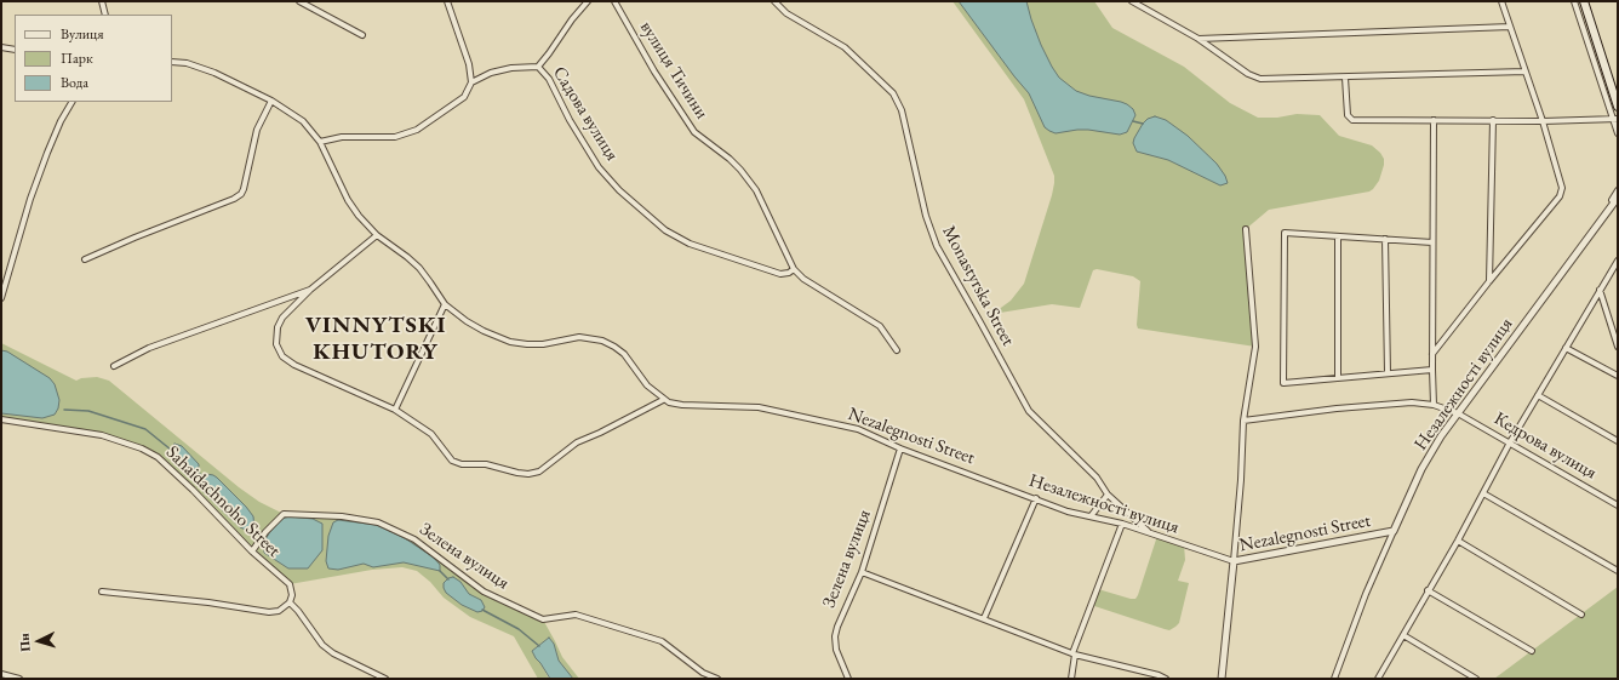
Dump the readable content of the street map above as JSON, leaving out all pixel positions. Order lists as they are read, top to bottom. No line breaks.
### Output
{"streets":{"street":["вулиця Тичини","Садова вулиця","Monastyrska Street","Незалежності вулиця","Кедрова вулиця","Sahaidachnoho Street","Зелена вулиця"]},"crossings":[["вулиця Тичини","Садова вулиця"],["Monastyrska Street","Незалежності вулиця"],["Незалежності вулиця","Кедрова вулиця"],["Незалежності вулиця","Зелена вулиця"],["Sahaidachnoho Street","Зелена вулиця"]],"districts":["VINNYTSKI KHUTORY"],"legend":["Вулиця","Парк","Вода"],"north":"left"}
